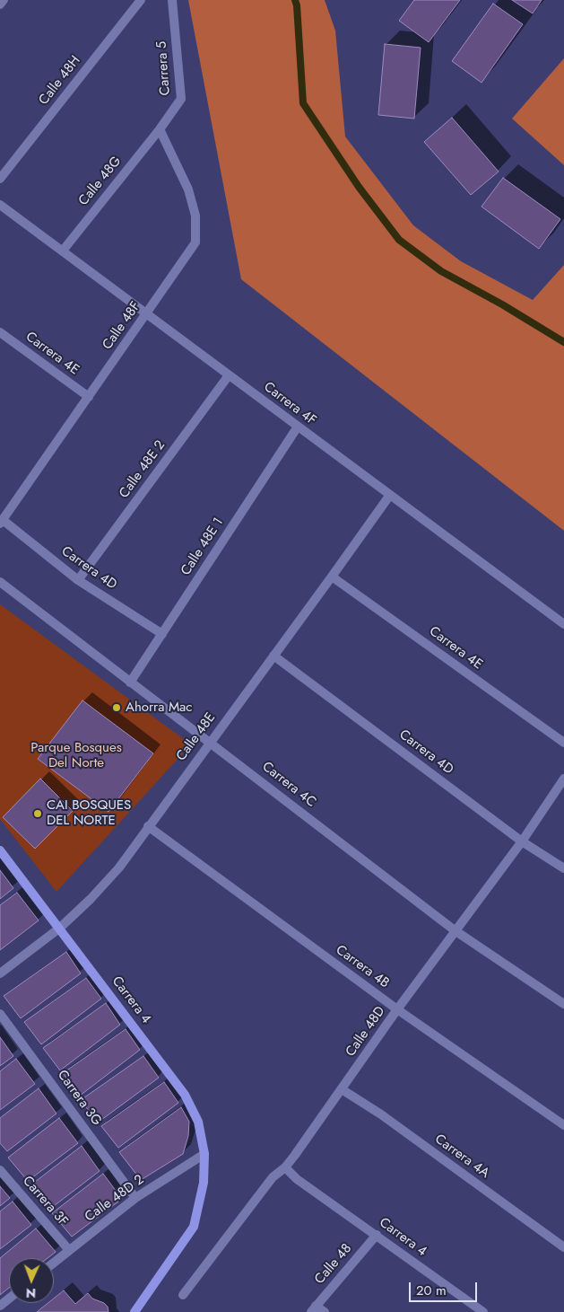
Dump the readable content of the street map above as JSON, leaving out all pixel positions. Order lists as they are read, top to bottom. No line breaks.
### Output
{"streets":{"main road":["Carrera 4"],"street":["Carrera 5","Calle 48H","Calle 48G","Calle 48F","Carrera 4E","Carrera 4F","Calle 48E 2","Calle 48E 1","Carrera 4D","Calle 48E","Carrera 4C","Carrera 4B","Calle 48D","Carrera 3G","Carrera 4A","Calle 48D 2","Carrera 3F","Calle 48"]},"crossings":[["Carrera 5","Calle 48G"],["Carrera 5","Calle 48F"],["Calle 48G","Calle 48F"],["Calle 48G","Carrera 4F"],["Calle 48F","Carrera 4E"],["Calle 48F","Carrera 4F"],["Calle 48F","Carrera 4D"],["Carrera 4E","Calle 48E"],["Carrera 4F","Calle 48E 2"],["Carrera 4F","Calle 48E 1"],["Carrera 4F","Calle 48E"],["Calle 48E 2","Carrera 4D"],["Calle 48E 1","Carrera 4D"],["Calle 48E 1","Carrera 4C"],["Carrera 4D","Calle 48E"],["Carrera 4D","Calle 48D"],["Calle 48E","Carrera 4C"],["Calle 48E","Carrera 4B"],["Calle 48E","Carrera 4"],["Carrera 4C","Calle 48D"],["Carrera 4B","Calle 48D"],["Carrera 4","Calle 48D"],["Carrera 4","Calle 48D 2"],["Carrera 4","Calle 48"],["Calle 48D","Carrera 4A"],["Carrera 3G","Calle 48D 2"],["Calle 48D 2","Carrera 3F"]],"parks":["Parque Bosques Del Norte"],"places":["Ahorra Mac","CAI BOSQUES DEL NORTE"],"scale_bar":"20 m","north":"bottom"}
